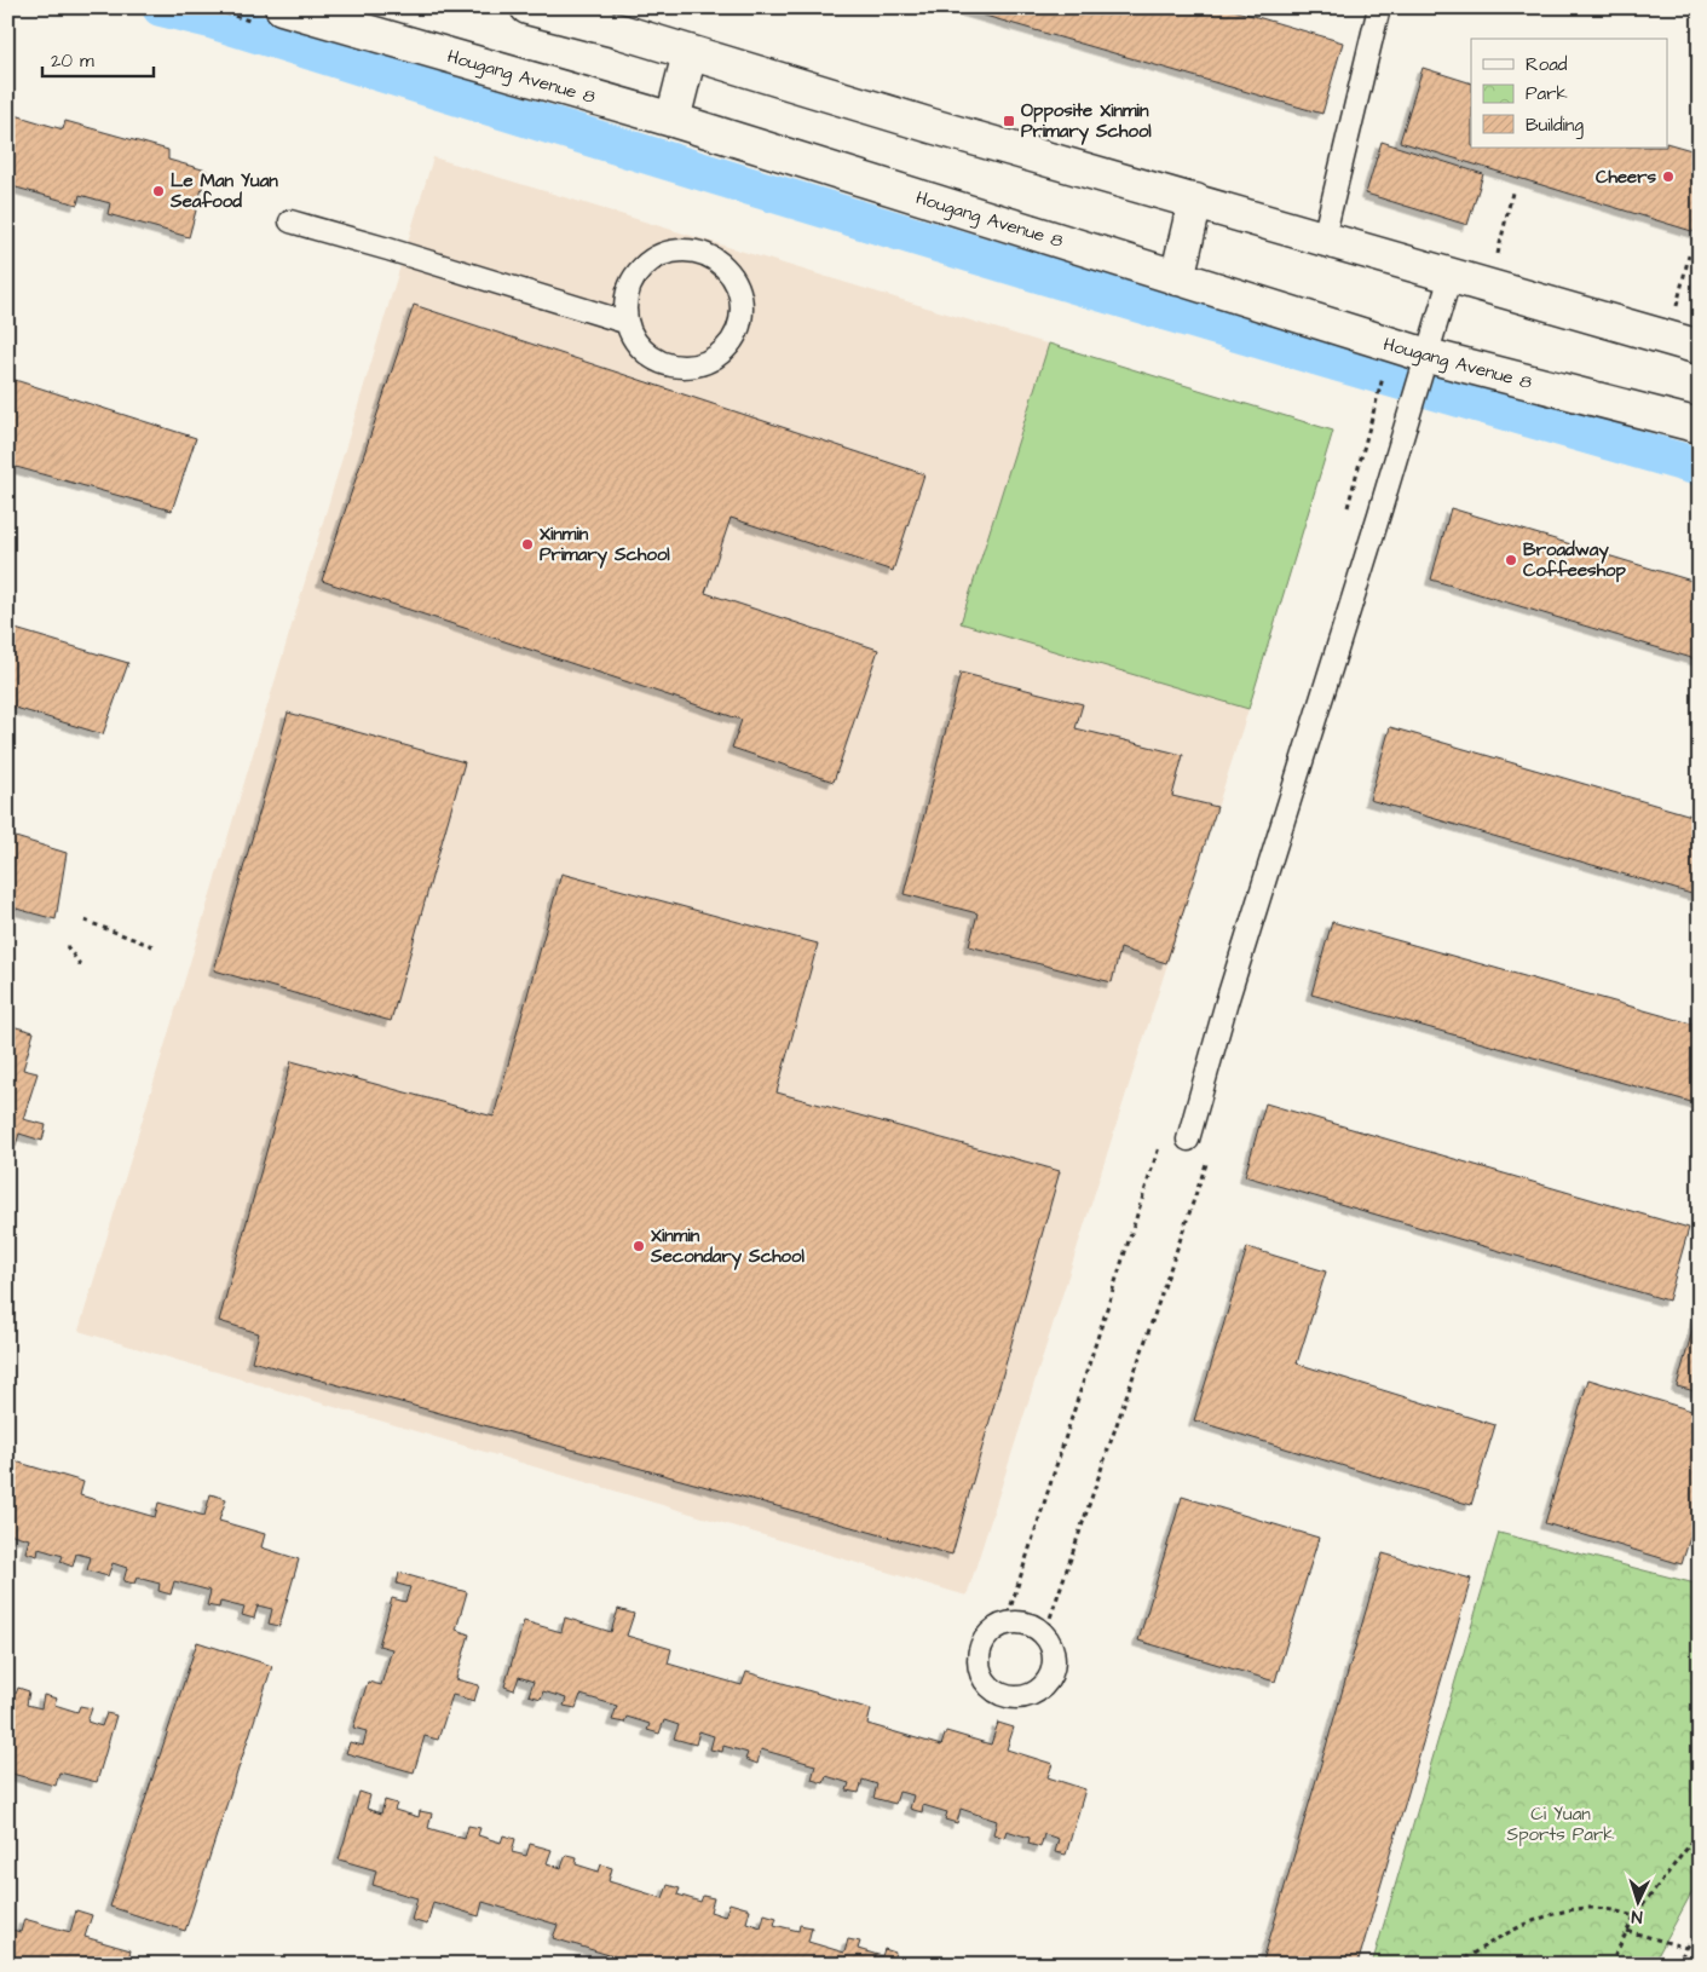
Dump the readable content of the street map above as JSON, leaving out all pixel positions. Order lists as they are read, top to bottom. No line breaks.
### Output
{"streets":{"main road":["Hougang Avenue 8"]},"parks":["Ci Yuan Sports Park"],"places":{"transit":["Opposite Xinmin Primary School"],"other":["Cheers","Le Man Yuan Seafood","Xinmin Primary School","Broadway Coffeeshop","Xinmin Secondary School"]},"legend":["Road","Park","Building"],"scale_bar":"20 m","north":"bottom"}
